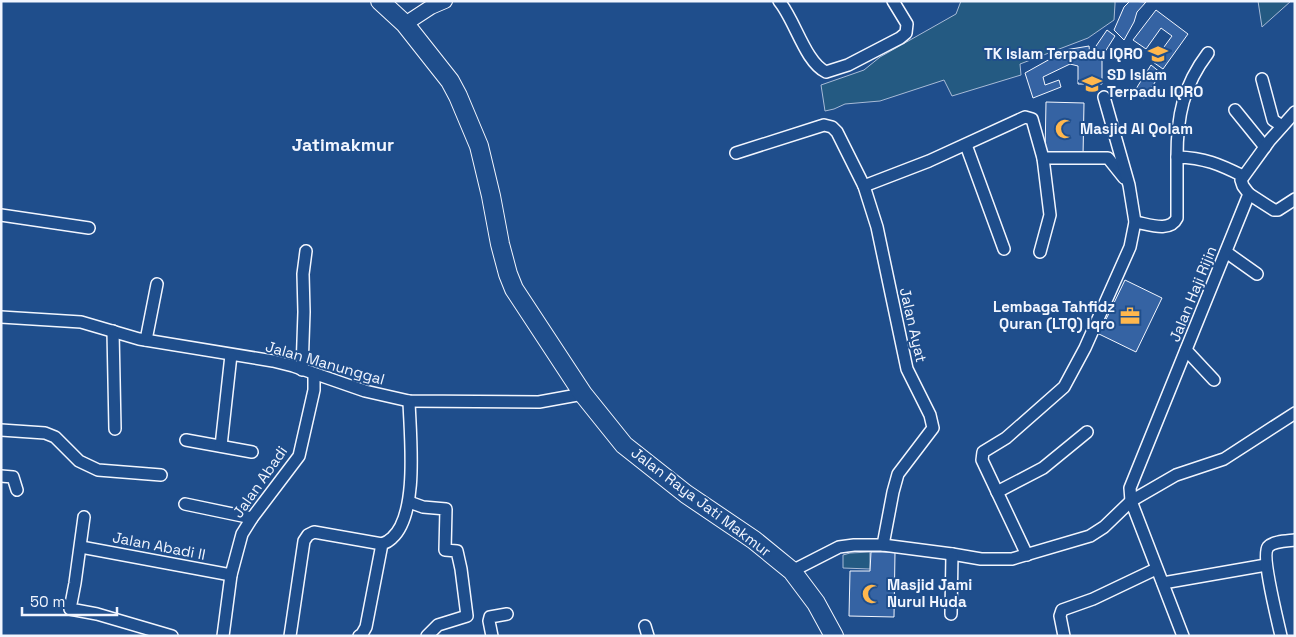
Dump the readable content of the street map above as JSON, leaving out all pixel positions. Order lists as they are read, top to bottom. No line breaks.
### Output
{"streets":{"main road":["Jalan Raya Jati Makmur"],"street":["Jalan Haji Rijin","Jalan Ayat","Jalan Manunggal","Jalan Abadi","Jalan Abadi II"]},"crossings":[["Jalan Manunggal","Jalan Abadi"],["Jalan Manunggal","Jalan Raya Jati Makmur"],["Jalan Abadi","Jalan Abadi II"]],"districts":["Jatimakmur"],"places":{"school or university":["TK Islam Terpadu IQRO","SD Islam Terpadu IQRO"],"mosque":["Masjid Al Qolam","Masjid Jami Nurul Huda"],"office":["Lembaga Tahfidz Quran (LTQ) Iqro"]},"scale_bar":"50 m"}
